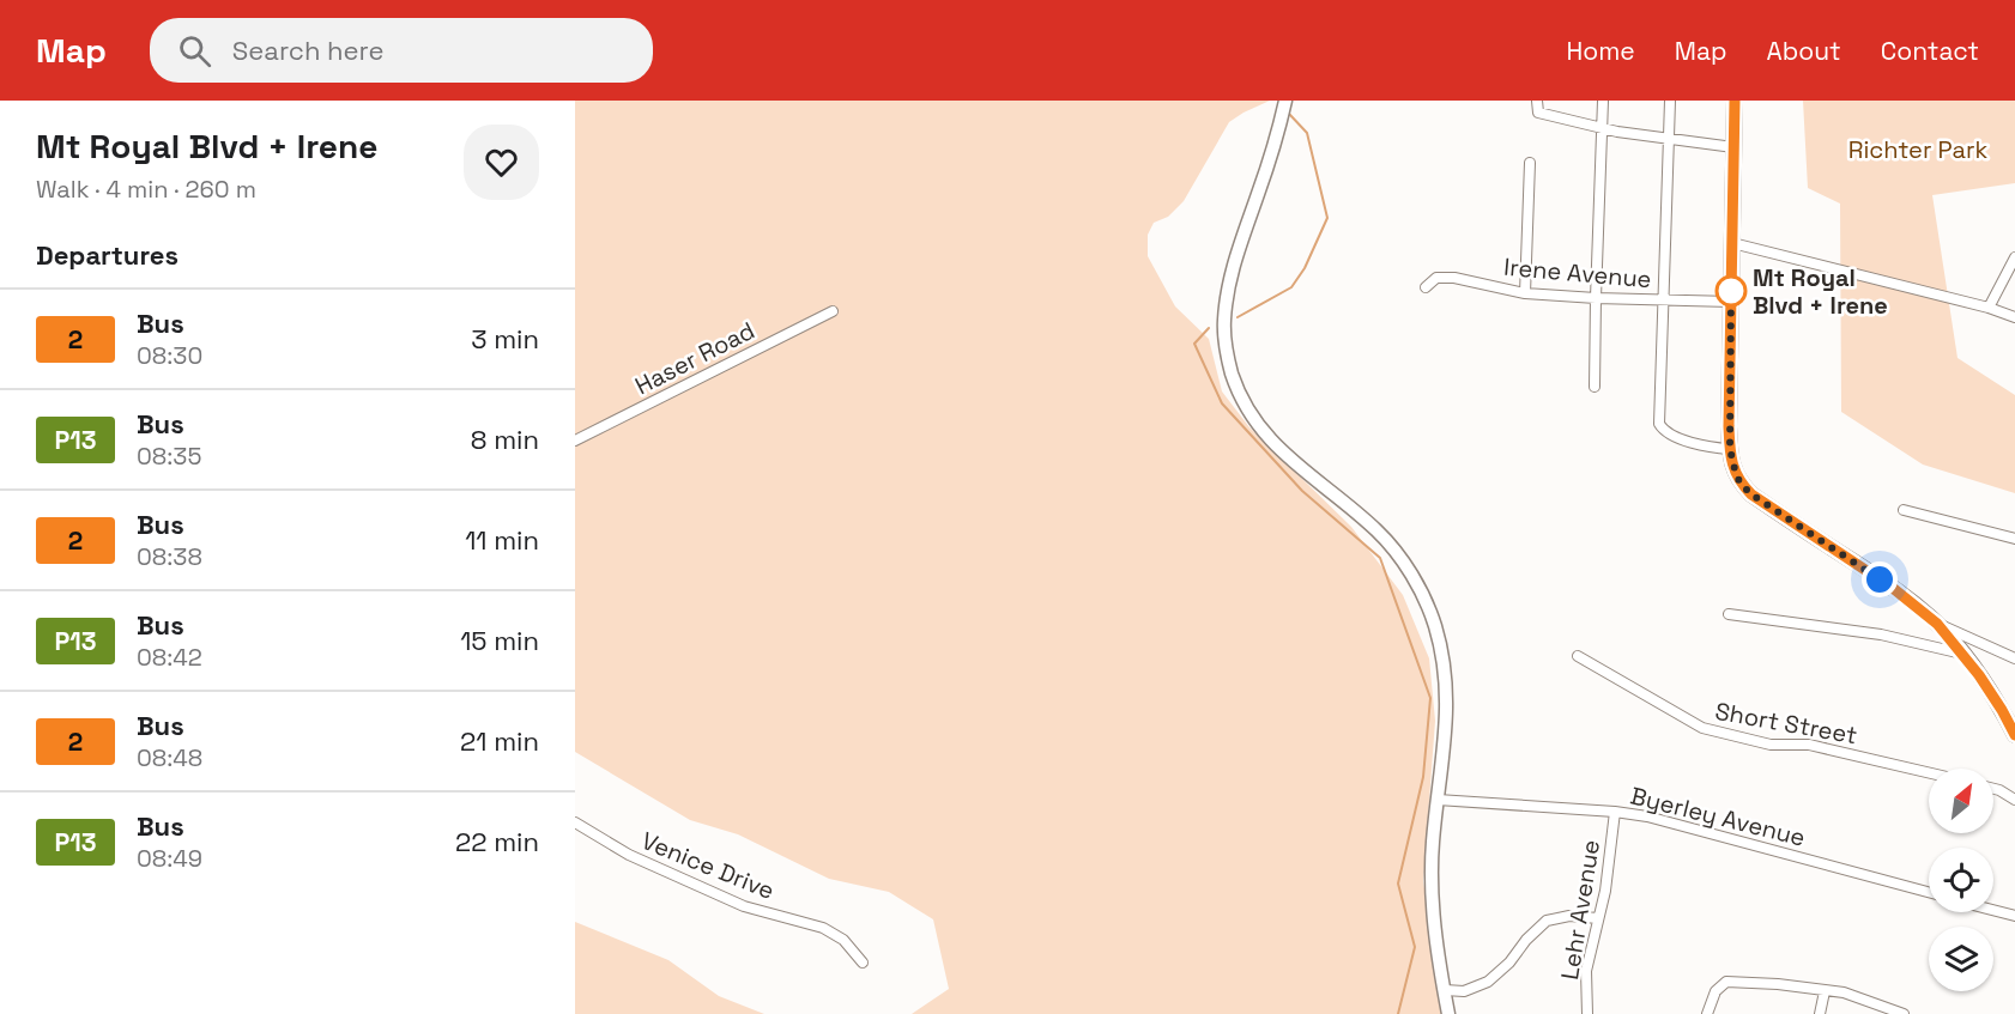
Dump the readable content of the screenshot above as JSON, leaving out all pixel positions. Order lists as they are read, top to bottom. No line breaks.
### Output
{"streets":{"street":["Irene Avenue","Haser Road","Short Street","Byerley Avenue","Venice Drive","Lehr Avenue"]},"crossings":[["Byerley Avenue","Lehr Avenue"]],"parks":["Richter Park"],"places":["Mt Royal Blvd + Irene"],"lines":["bus line 2"],"north":"top right","page":{"header":"Map","search":"Search here","nav":["Home","Map","About","Contact"],"heading":[["Mt Royal Blvd + Irene","Walk · 4 min · 260 m"],"Departures"],"list":[{"mark":"2","name":"Bus","note":"08:30","value":"3 min"},{"mark":"P13","name":"Bus","note":"08:35","value":"8 min"},{"mark":"2","name":"Bus","note":"08:38","value":"11 min"},{"mark":"P13","name":"Bus","note":"08:42","value":"15 min"},{"mark":"2","name":"Bus","note":"08:48","value":"21 min"},{"mark":"P13","name":"Bus","note":"08:49","value":"22 min"}]}}
